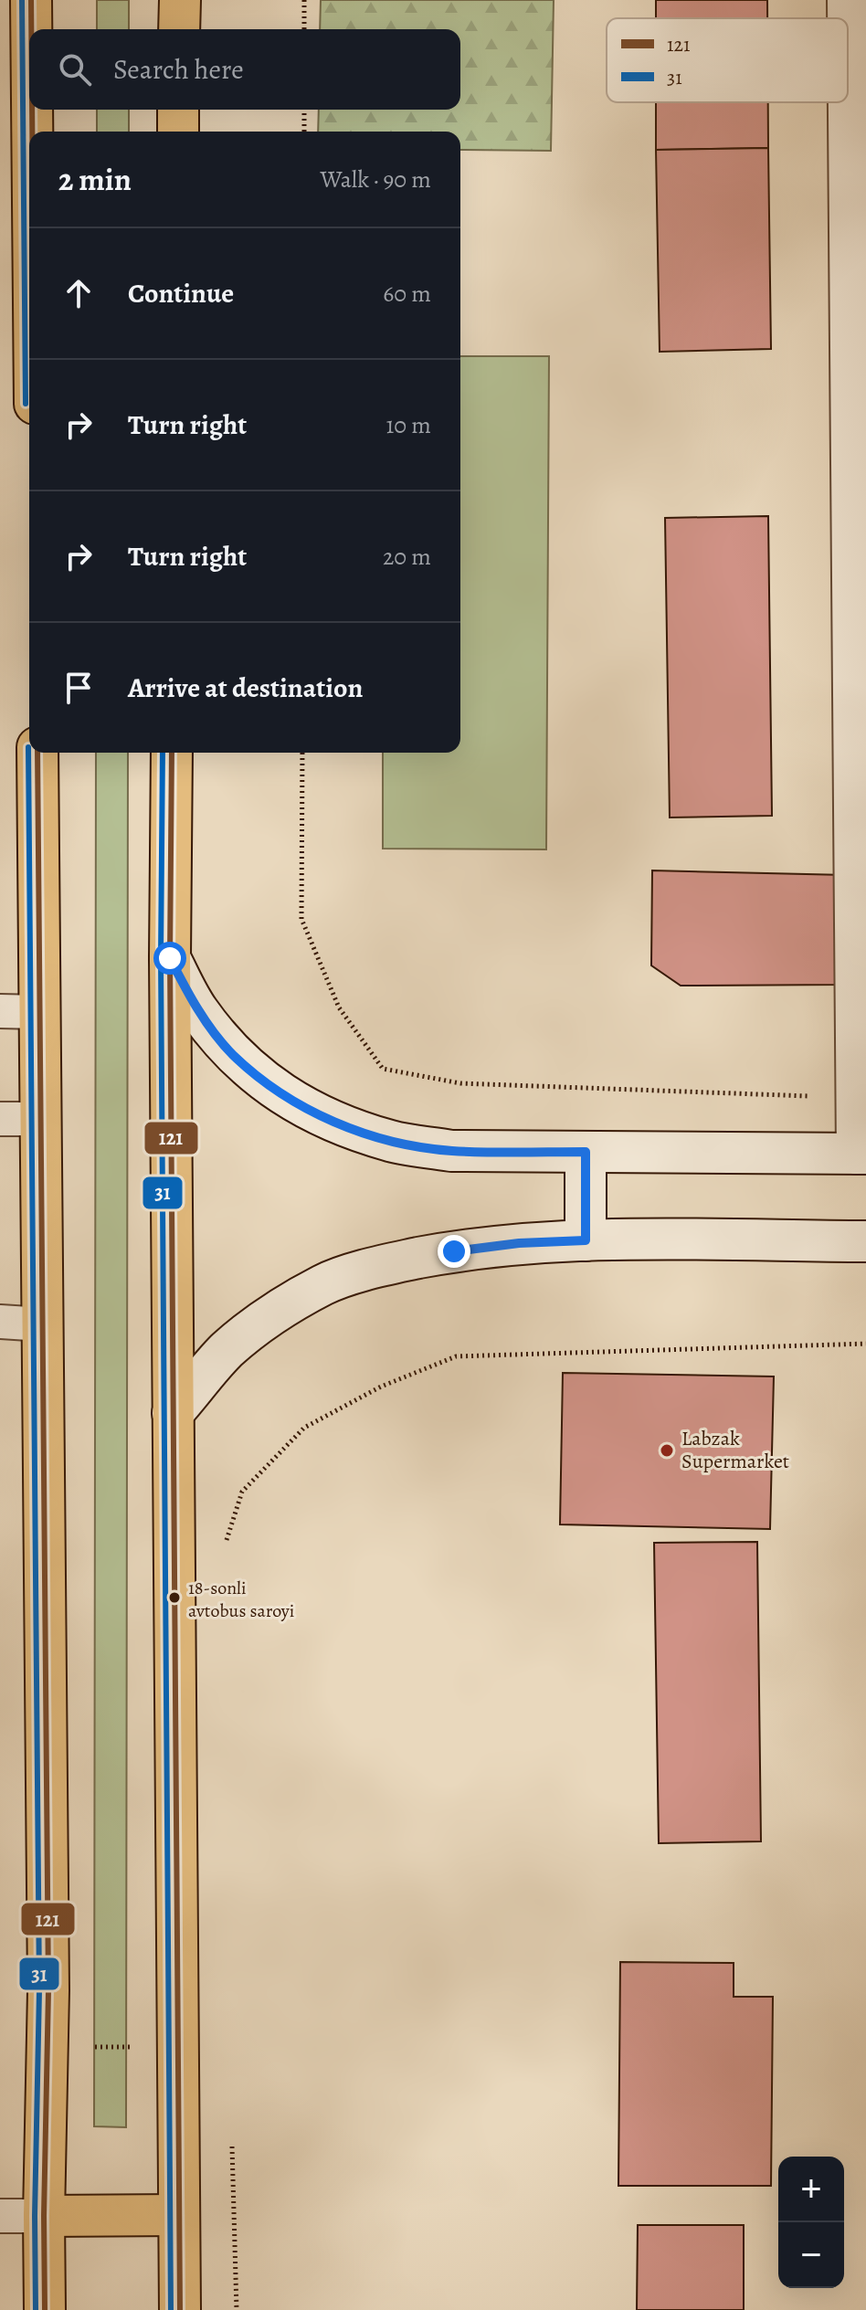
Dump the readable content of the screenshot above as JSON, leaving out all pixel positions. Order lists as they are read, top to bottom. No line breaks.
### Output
{"places":["Labzak Supermarket","18-sonli avtobus saroyi"],"lines":["transit line 121","transit line 31"],"legend":["121","31"],"page":{"search":"Search here","heading":["2 min","Walk · 90 m"],"list":[["Continue","60 m"],["Turn right","10 m"],["Turn right","20 m"],"Arrive at destination"],"map_buttons":["+","−"]}}
